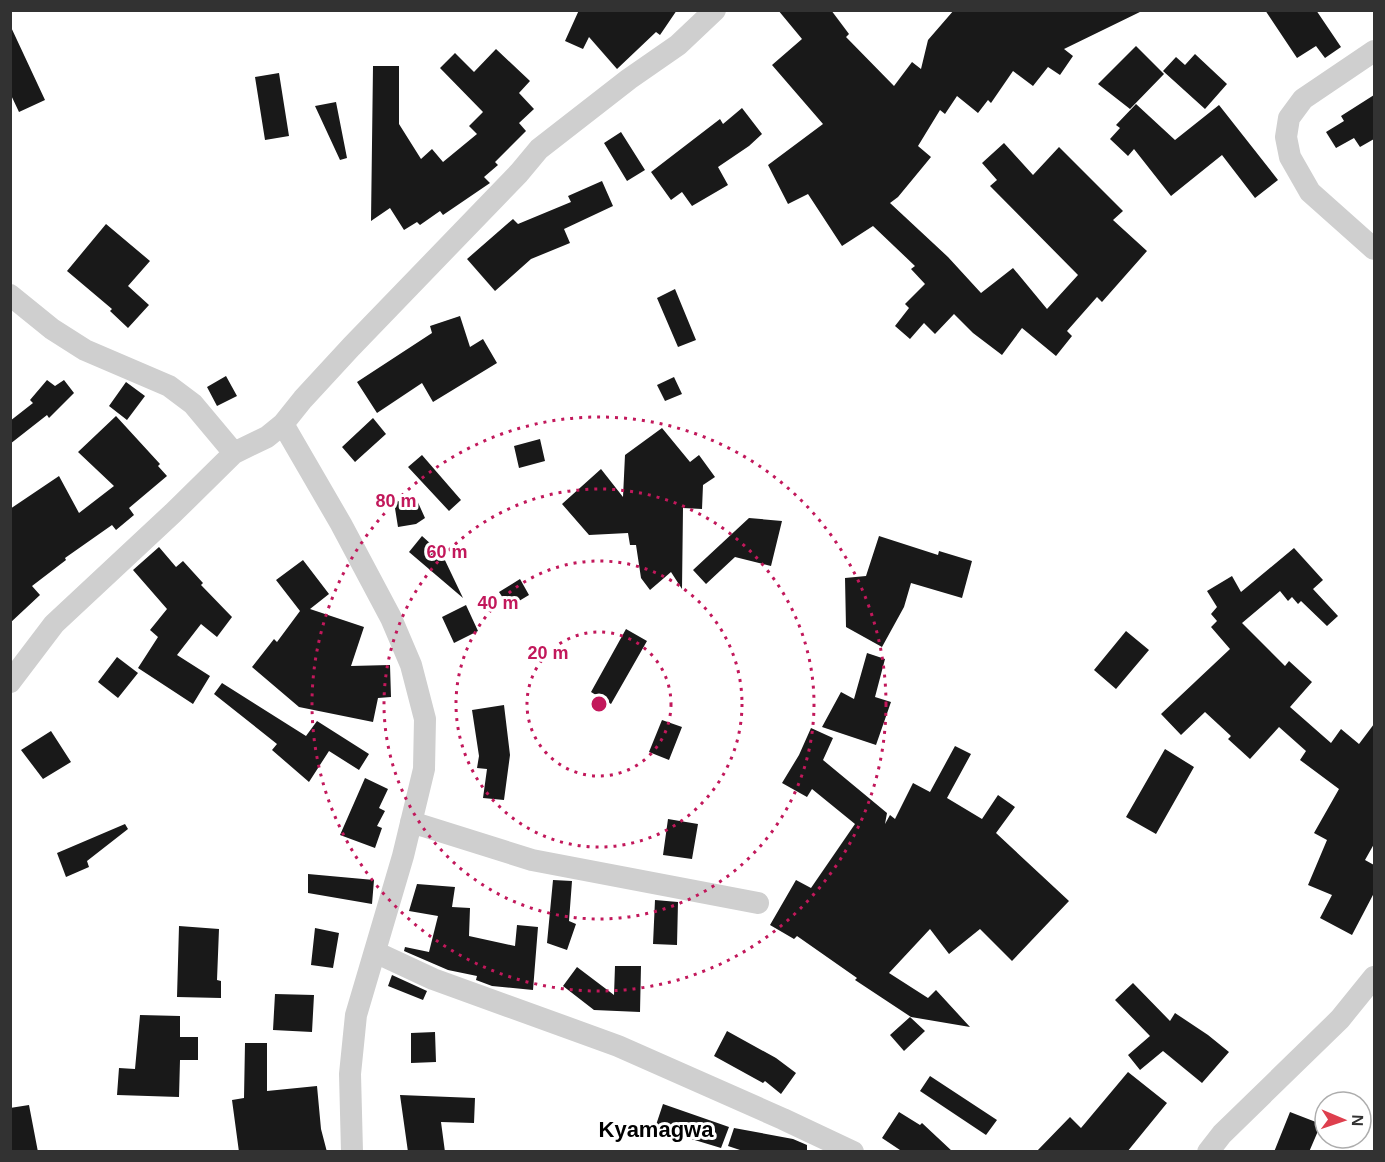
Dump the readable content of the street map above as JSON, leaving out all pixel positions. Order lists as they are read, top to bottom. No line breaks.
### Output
{"districts":["Kyamagwa"],"north":"right","rings":["80 m","60 m","40 m","20 m"]}
